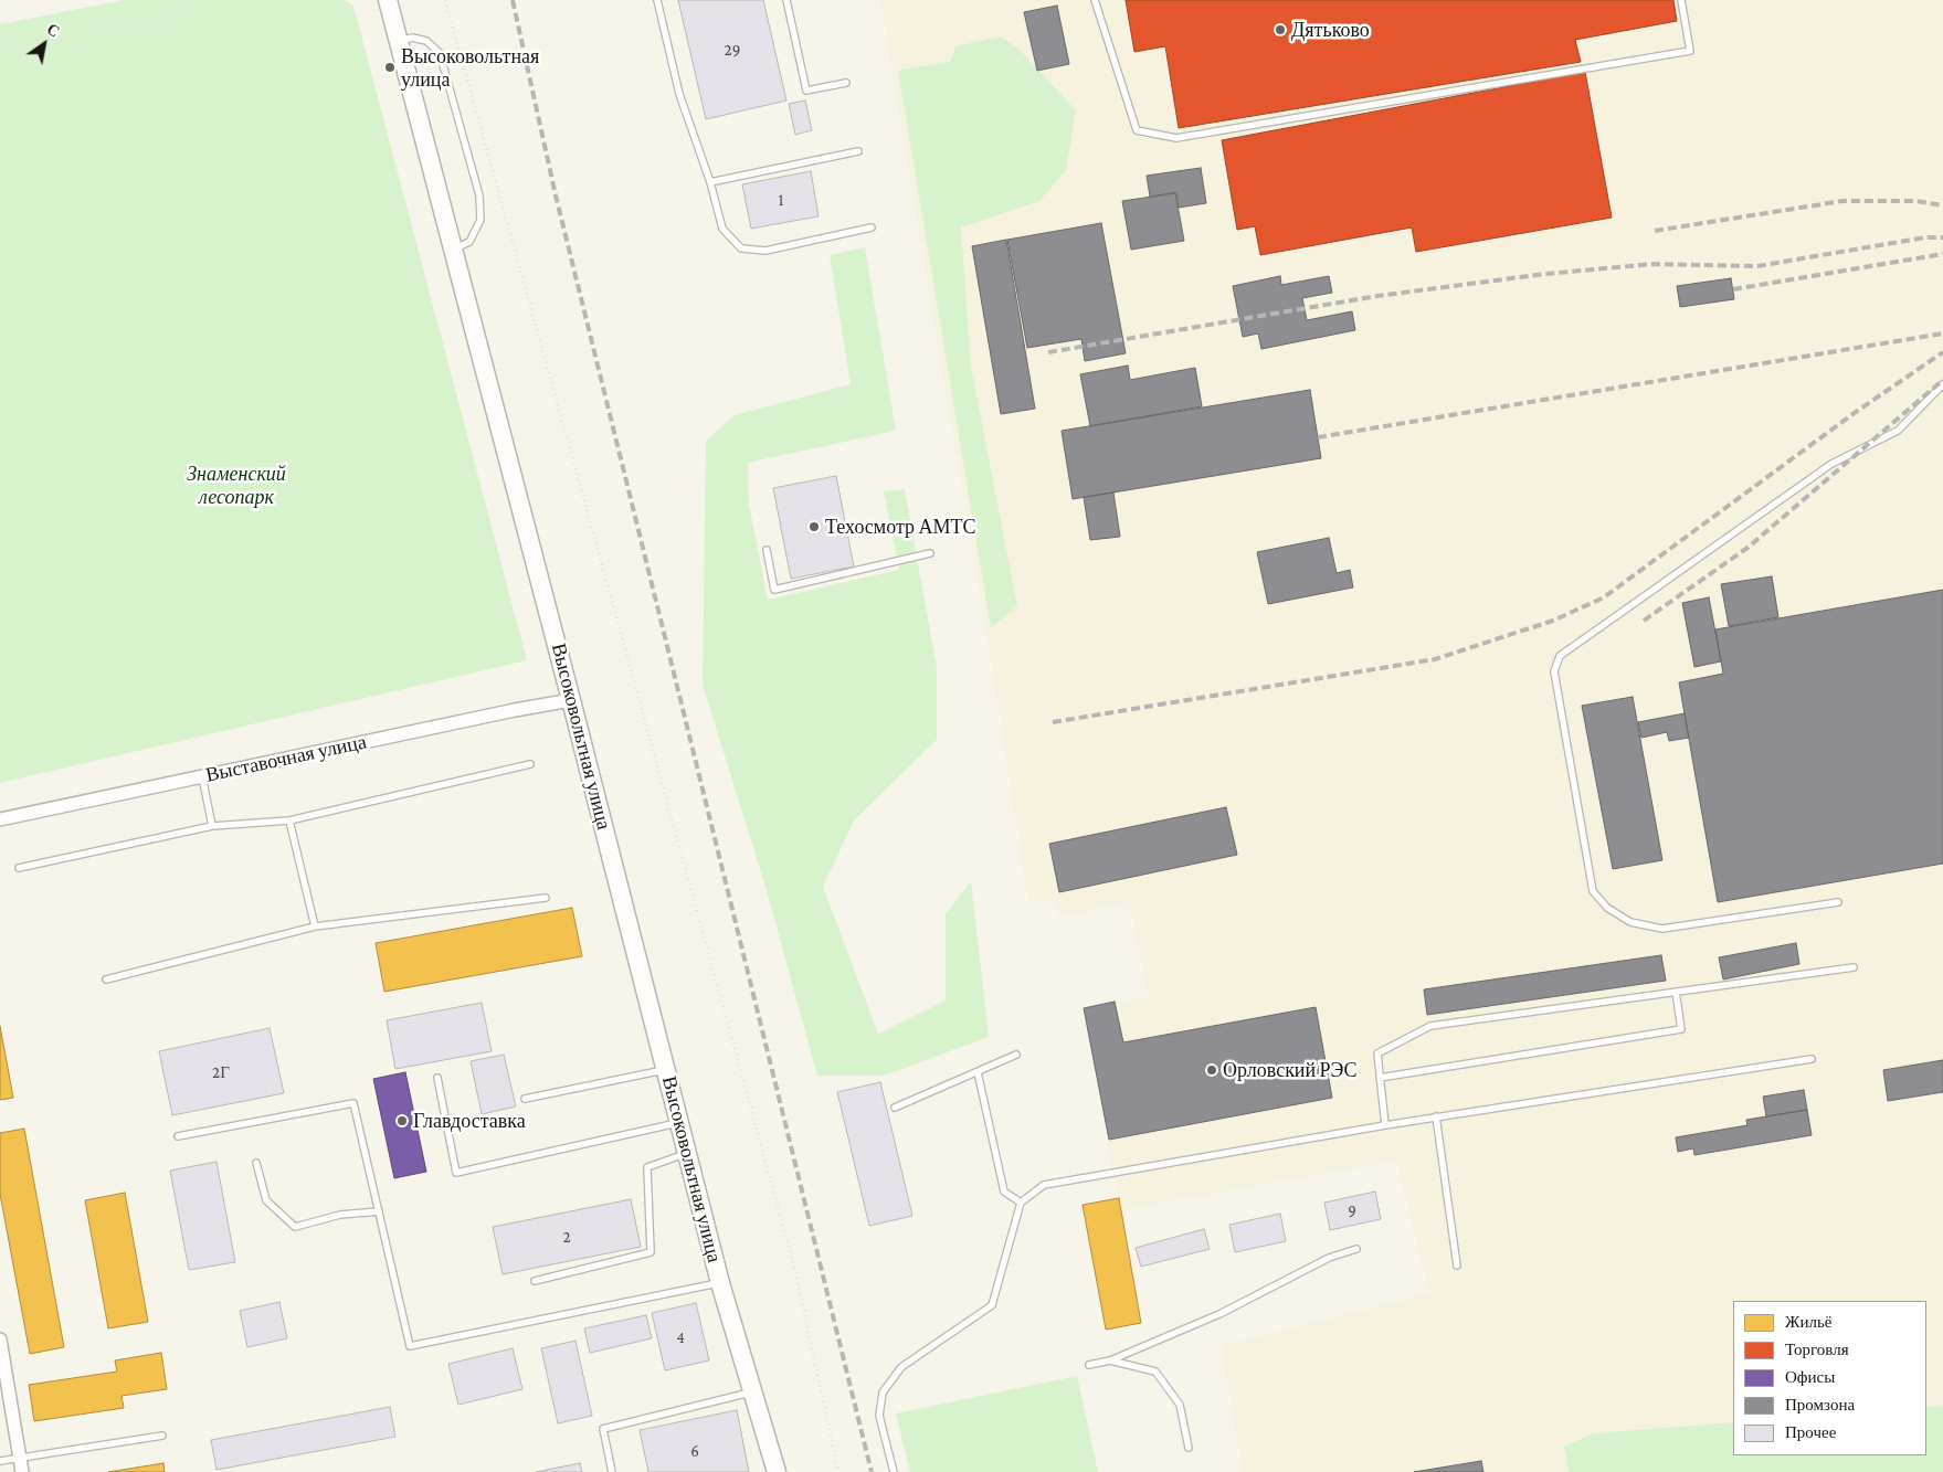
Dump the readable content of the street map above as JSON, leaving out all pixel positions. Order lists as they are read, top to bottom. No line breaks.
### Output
{"streets":{"main road":["Высоковольтная улица"],"street":["Выставочная улица"]},"crossings":[["Высоковольтная улица","Выставочная улица"]],"parks":["Знаменский лесопарк"],"places":["Дятьково","Высоковольтная улица","Техосмотр АМТС","Орловский РЭС","Главдоставка"],"house_numbers":["29","1","2Г","9","2","4","6"],"legend":["Жильё","Торговля","Офисы","Промзона","Прочее"],"north":"top right"}
